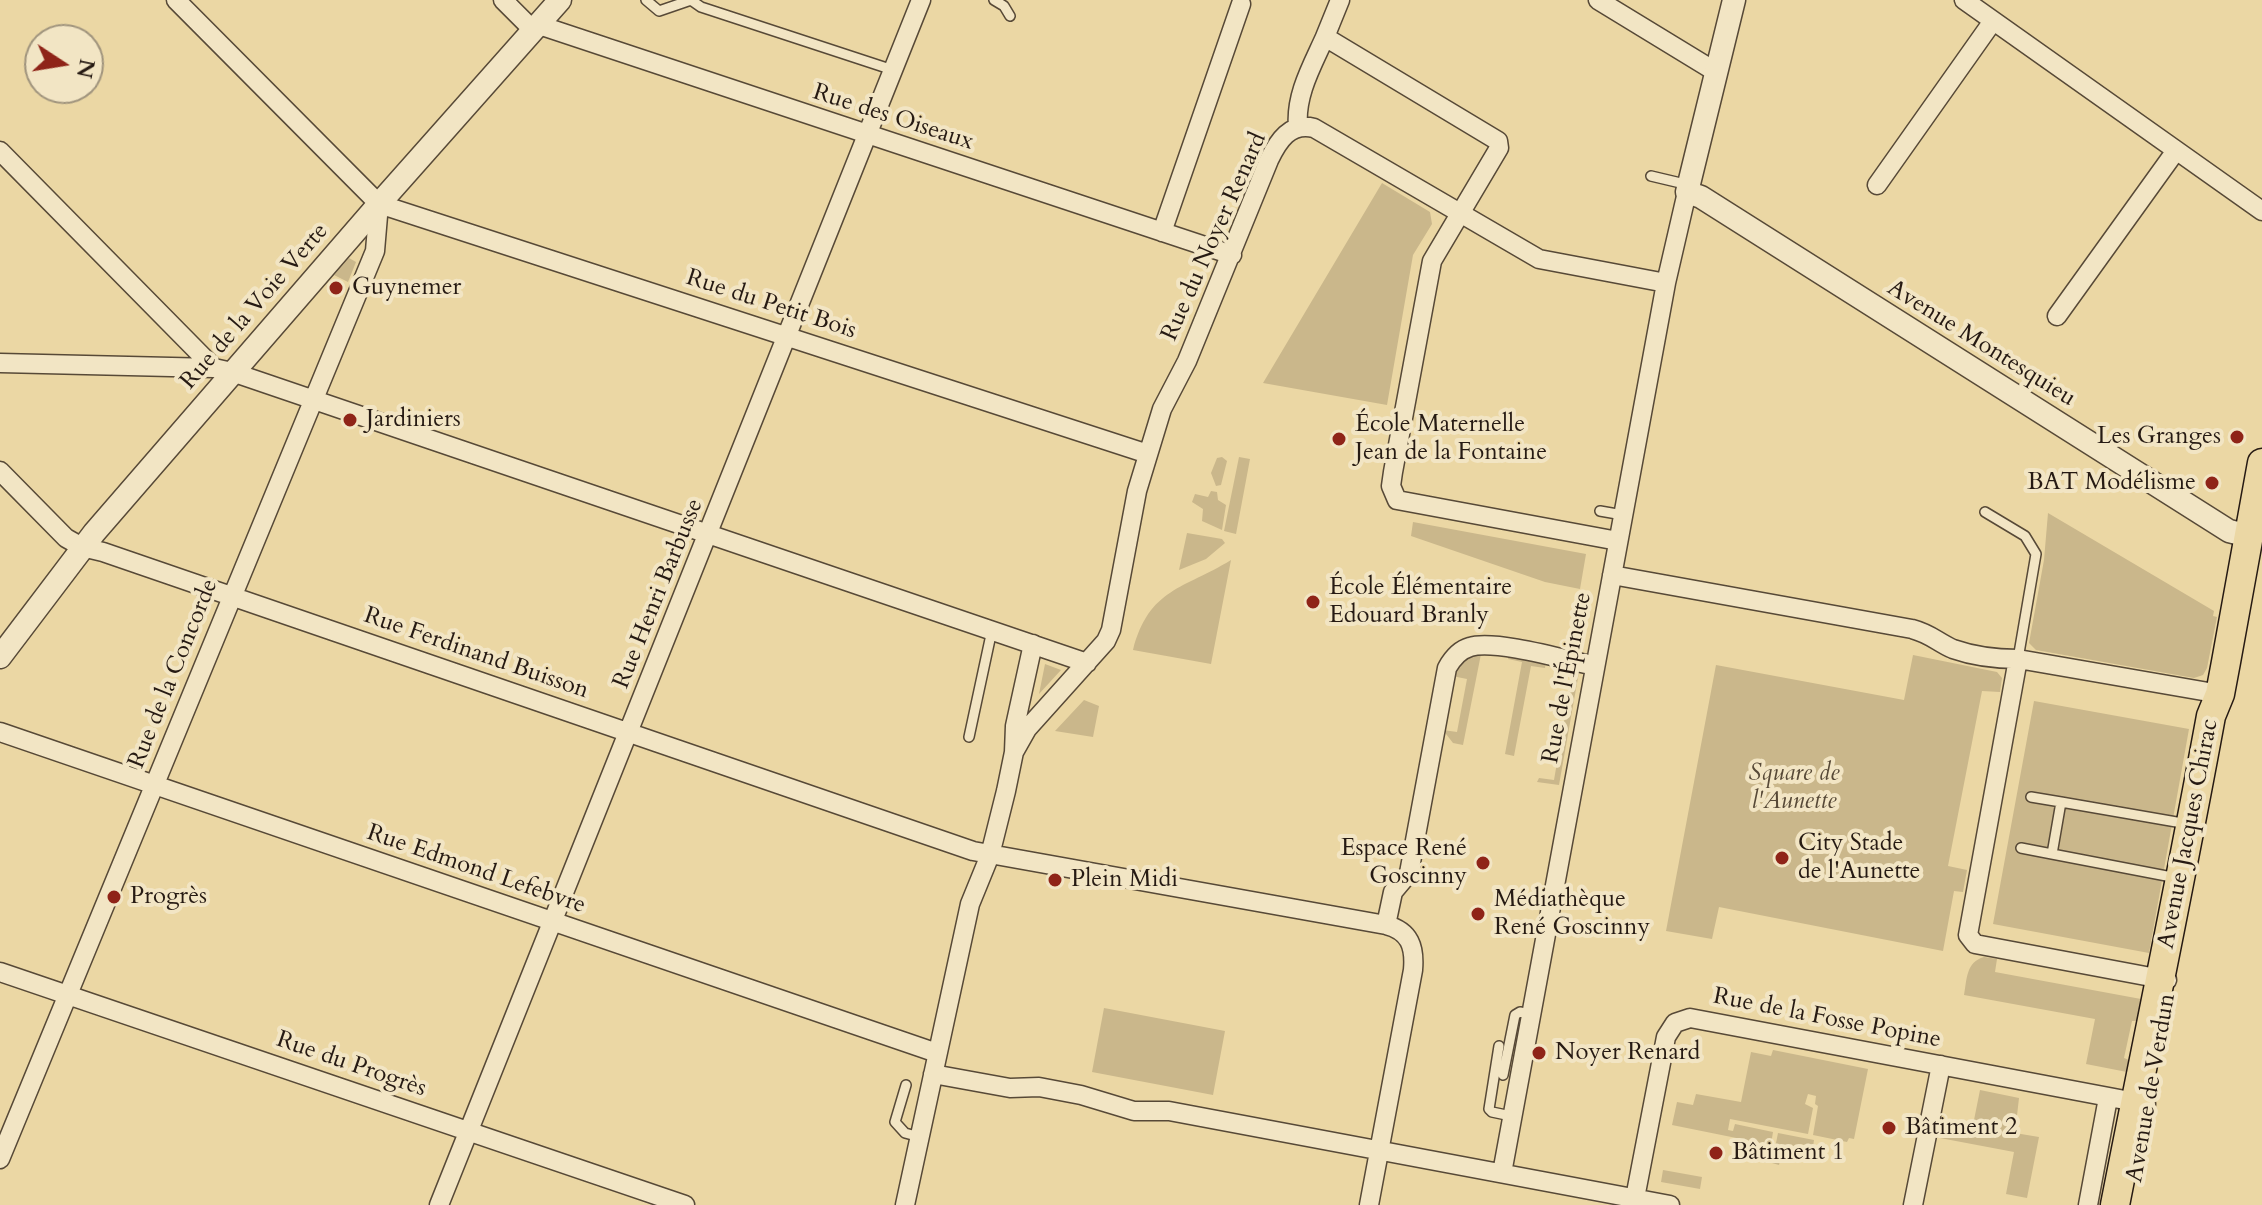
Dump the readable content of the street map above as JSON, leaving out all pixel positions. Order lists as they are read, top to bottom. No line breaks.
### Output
{"streets":{"main road":["Avenue Jacques Chirac","Avenue de Verdun"],"street":["Rue des Oiseaux","Rue du Noyer Renard","Rue du Petit Bois","Rue de la Voie Verte","Avenue Montesquieu","Rue Henri Barbusse","Rue Ferdinand Buisson","Rue de la Concorde","Rue de l'Épinette","Rue Edmond Lefebvre","Rue de la Fosse Popine","Rue du Progrès"]},"crossings":[["Rue des Oiseaux","Rue du Noyer Renard"],["Rue des Oiseaux","Rue de la Voie Verte"],["Rue des Oiseaux","Rue Henri Barbusse"],["Rue du Noyer Renard","Rue du Petit Bois"],["Rue du Noyer Renard","Rue de l'Épinette"],["Rue du Petit Bois","Rue de la Voie Verte"],["Rue du Petit Bois","Rue Henri Barbusse"],["Rue du Petit Bois","Rue de la Concorde"],["Rue de la Voie Verte","Rue Ferdinand Buisson"],["Rue de la Voie Verte","Rue de la Concorde"],["Avenue Montesquieu","Rue de l'Épinette"],["Avenue Montesquieu","Avenue Jacques Chirac"],["Rue Henri Barbusse","Rue Ferdinand Buisson"],["Rue Henri Barbusse","Rue Edmond Lefebvre"],["Rue Henri Barbusse","Rue du Progrès"],["Rue Ferdinand Buisson","Rue de la Concorde"],["Rue de la Concorde","Rue Edmond Lefebvre"],["Rue de la Concorde","Rue du Progrès"],["Avenue Jacques Chirac","Rue de la Fosse Popine"],["Avenue Jacques Chirac","Avenue de Verdun"],["Rue de la Fosse Popine","Avenue de Verdun"]],"parks":["Square de l'Aunette"],"places":["Guynemer","Jardiniers","Les Granges","École Maternelle Jean de la Fontaine","BAT Modélisme","École Élémentaire Edouard Branly","City Stade de l'Aunette","Espace René Goscinny","Plein Midi","Progrès","Médiathèque René Goscinny","Noyer Renard","Bâtiment 2","Bâtiment 1"],"north":"right"}
